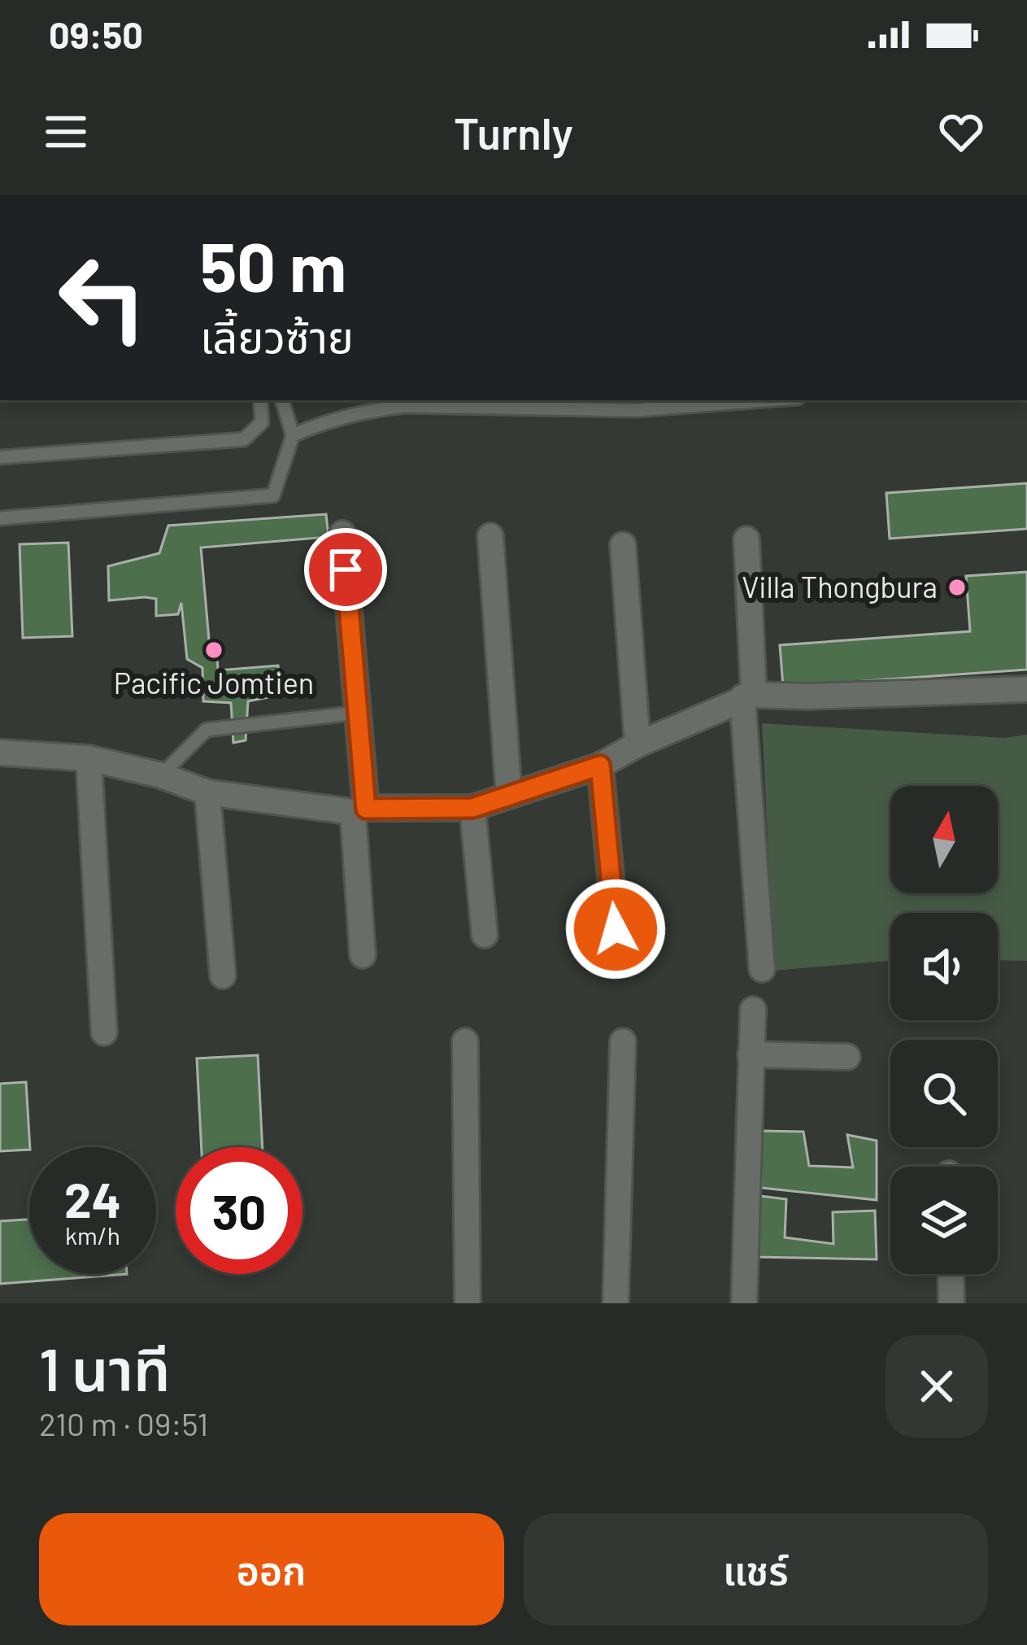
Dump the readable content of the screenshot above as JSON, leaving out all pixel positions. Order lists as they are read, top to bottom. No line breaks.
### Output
{"places":["Villa Thongbura","Pacific Jomtien"],"north":"top","page":{"status":"09:50","header":"Turnly","turn":["50 m","เลี้ยวซ้าย"],"speed":"24 km/h","limit":"30","heading":["1 นาที","210 m · 09:51"],"buttons":["ออก","แชร์"]}}
